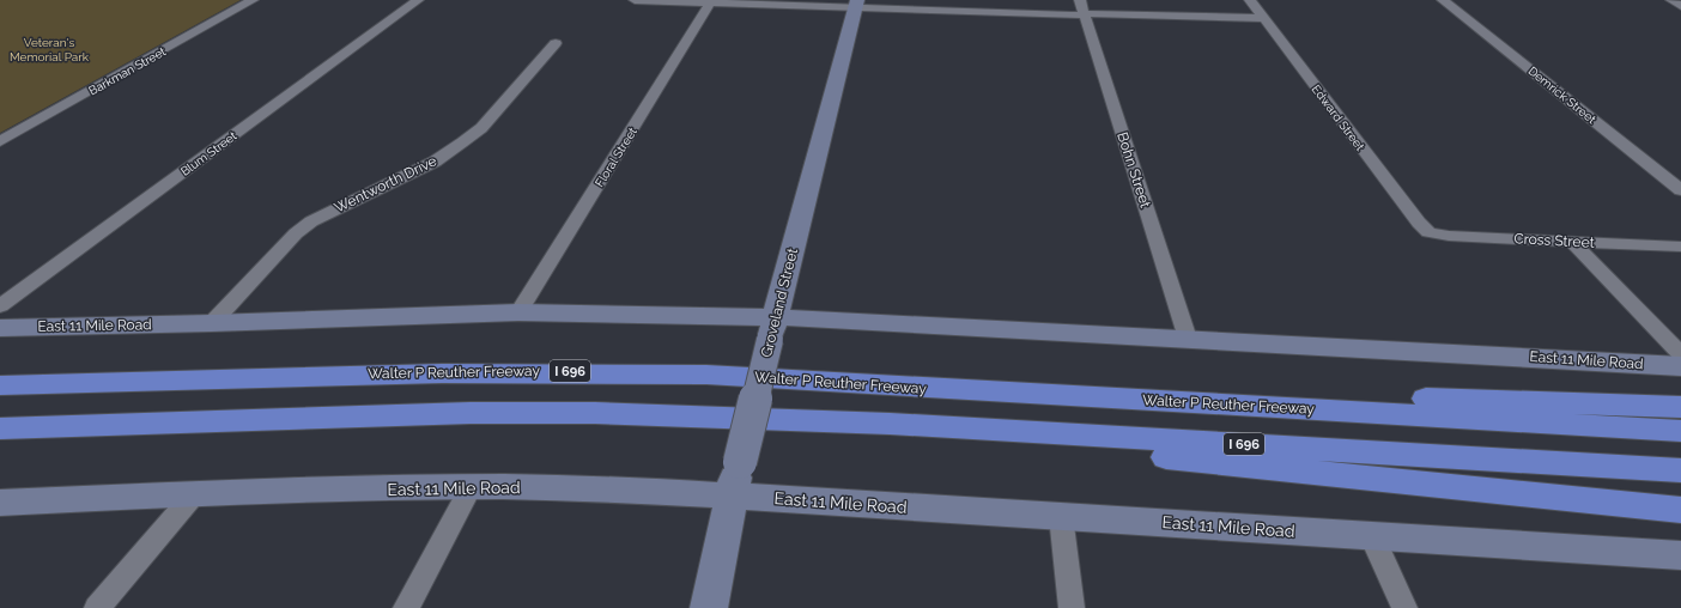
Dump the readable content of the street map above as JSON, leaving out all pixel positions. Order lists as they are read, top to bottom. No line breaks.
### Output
{"streets":{"highway":["I 696","Walter P Reuther Freeway"],"main road":["Groveland Street","East 11 Mile Road"],"street":["Barkman Street","Demrick Street","Edward Street","Blum Street","Floral Street","Bohn Street","Wentworth Drive","Cross Street"]},"crossings":[["Edward Street","Cross Street"],["Floral Street","East 11 Mile Road"],["Bohn Street","East 11 Mile Road"],["Wentworth Drive","East 11 Mile Road"],["Groveland Street","East 11 Mile Road"]],"parks":["Veteran's Memorial Park"]}
